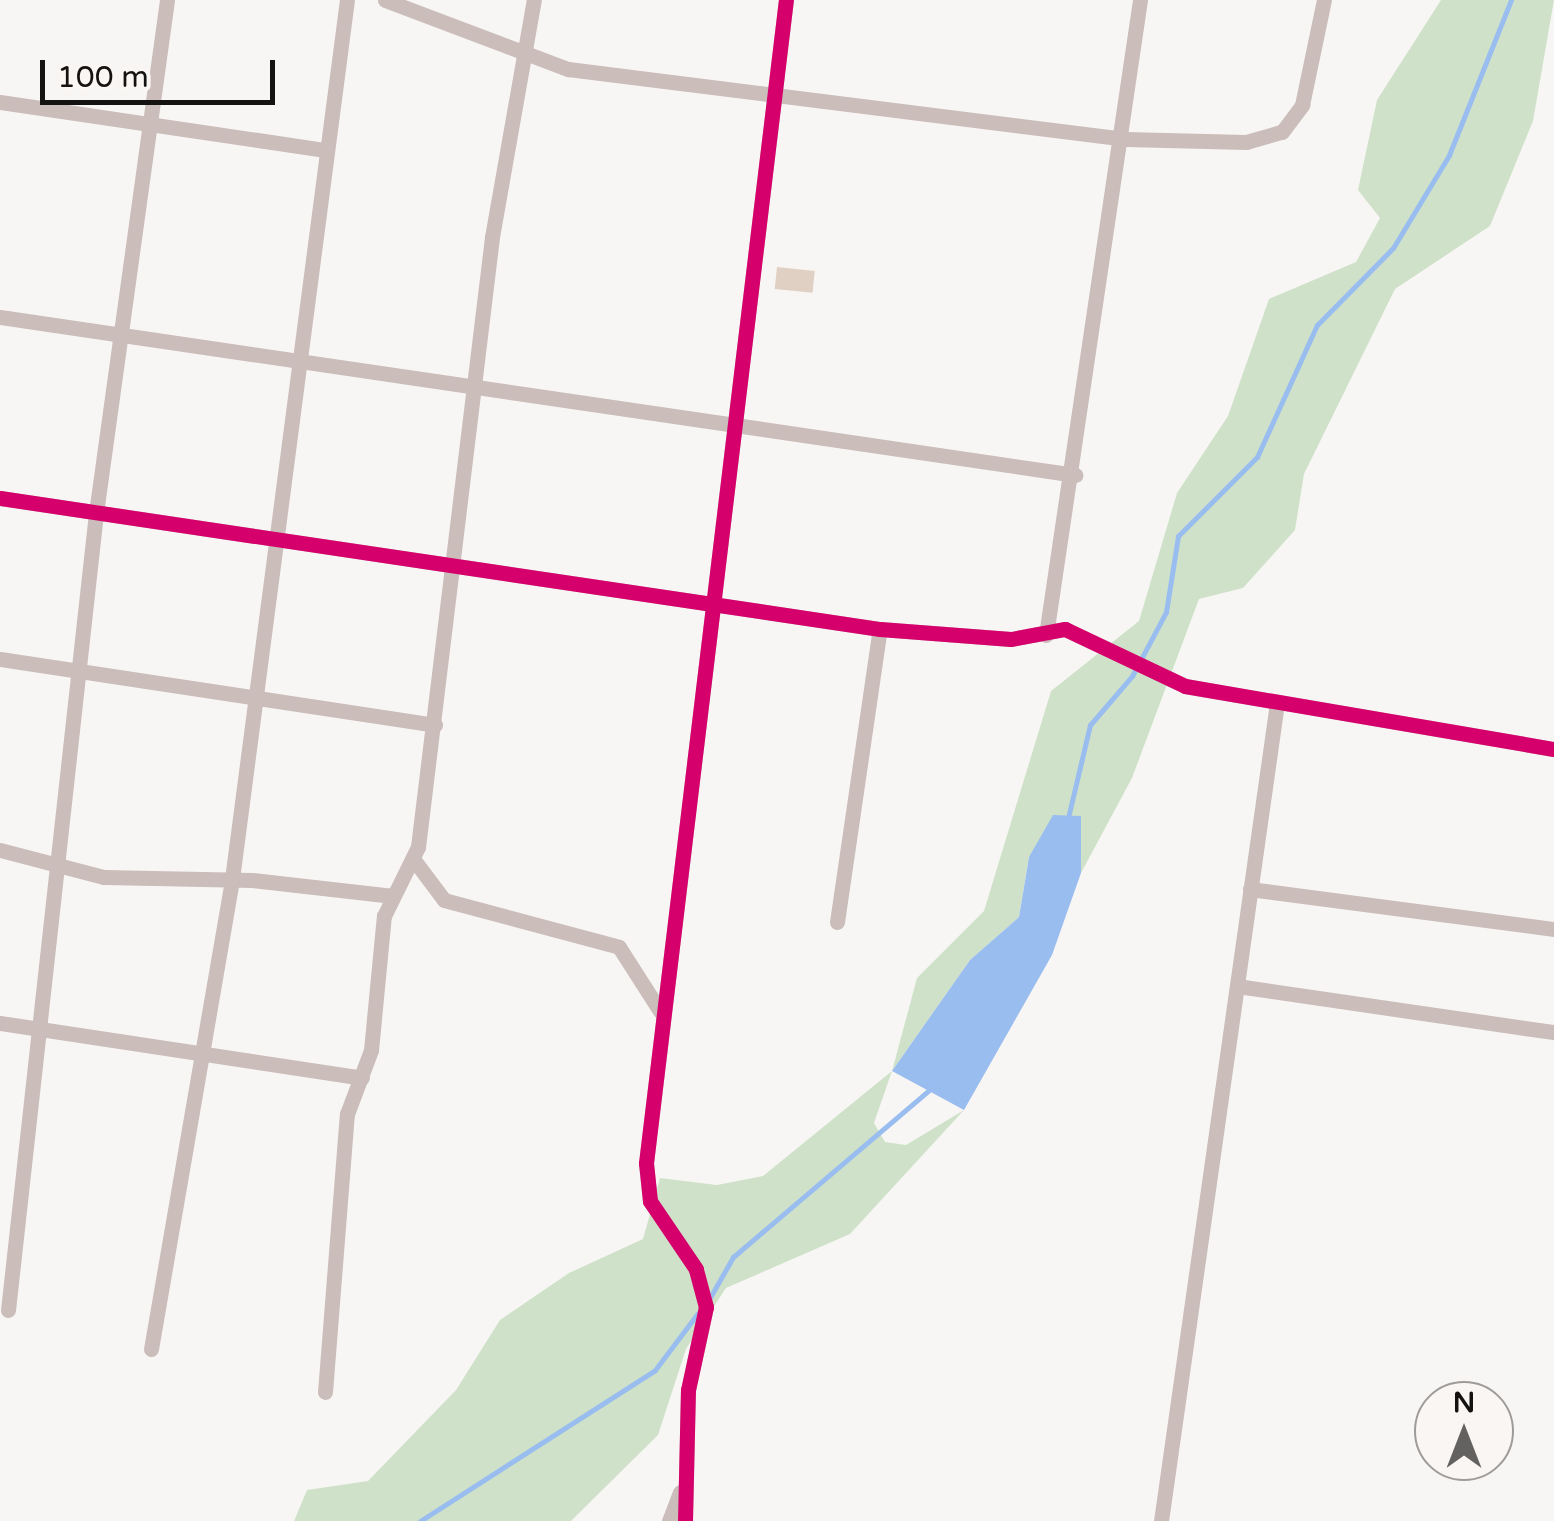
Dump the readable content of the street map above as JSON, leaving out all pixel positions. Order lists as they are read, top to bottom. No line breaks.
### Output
{"scale_bar":"100 m","north":"top"}
